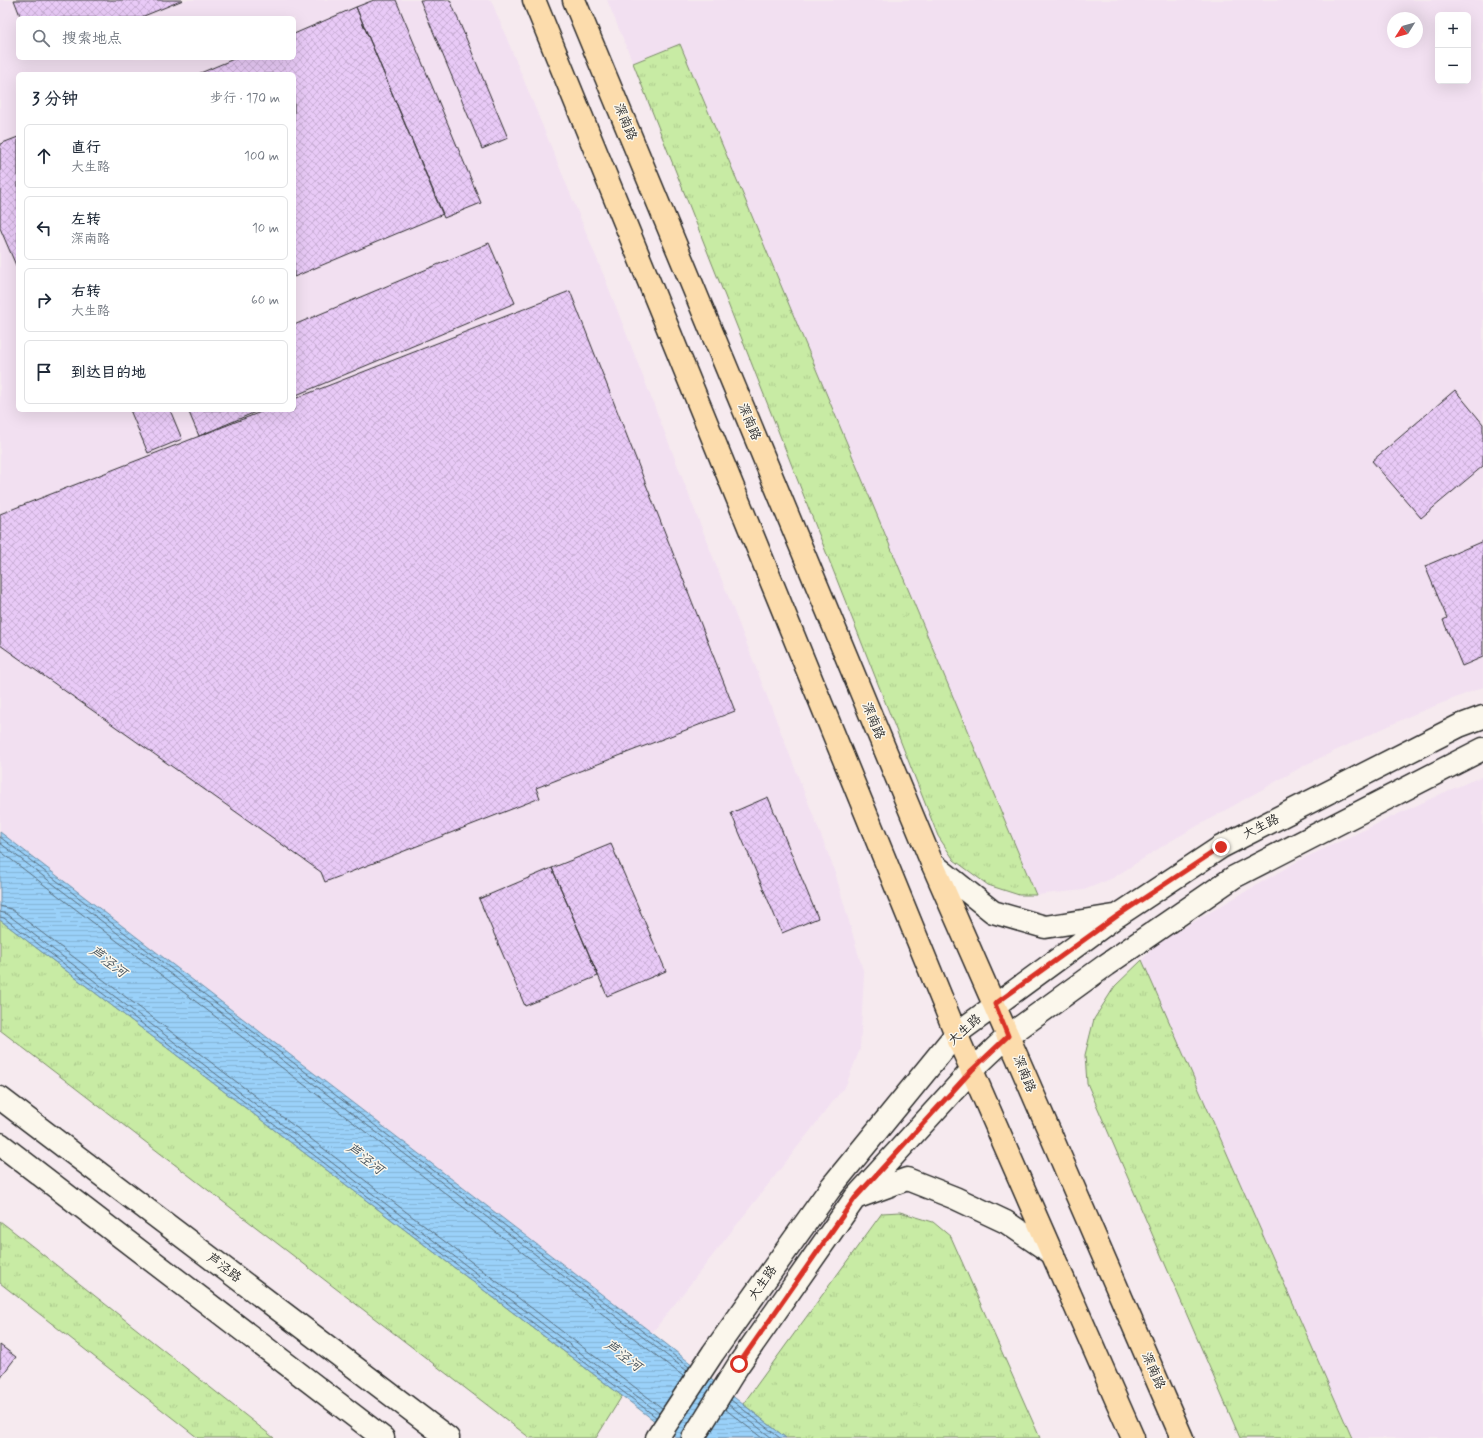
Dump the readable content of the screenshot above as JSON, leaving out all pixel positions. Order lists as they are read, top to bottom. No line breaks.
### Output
{"streets":{"main road":["深南路"],"street":["大生路","芦泾路"]},"crossings":[["深南路","大生路"]],"water":["芦泾河"],"north":"bottom left","page":{"map_buttons":["+","−"],"search":"搜索地点","heading":["3 分钟","步行 · 170 m"],"list":[["直行","大生路","100 m"],["左转","深南路","10 m"],["右转","大生路","60 m"],"到达目的地"]}}
